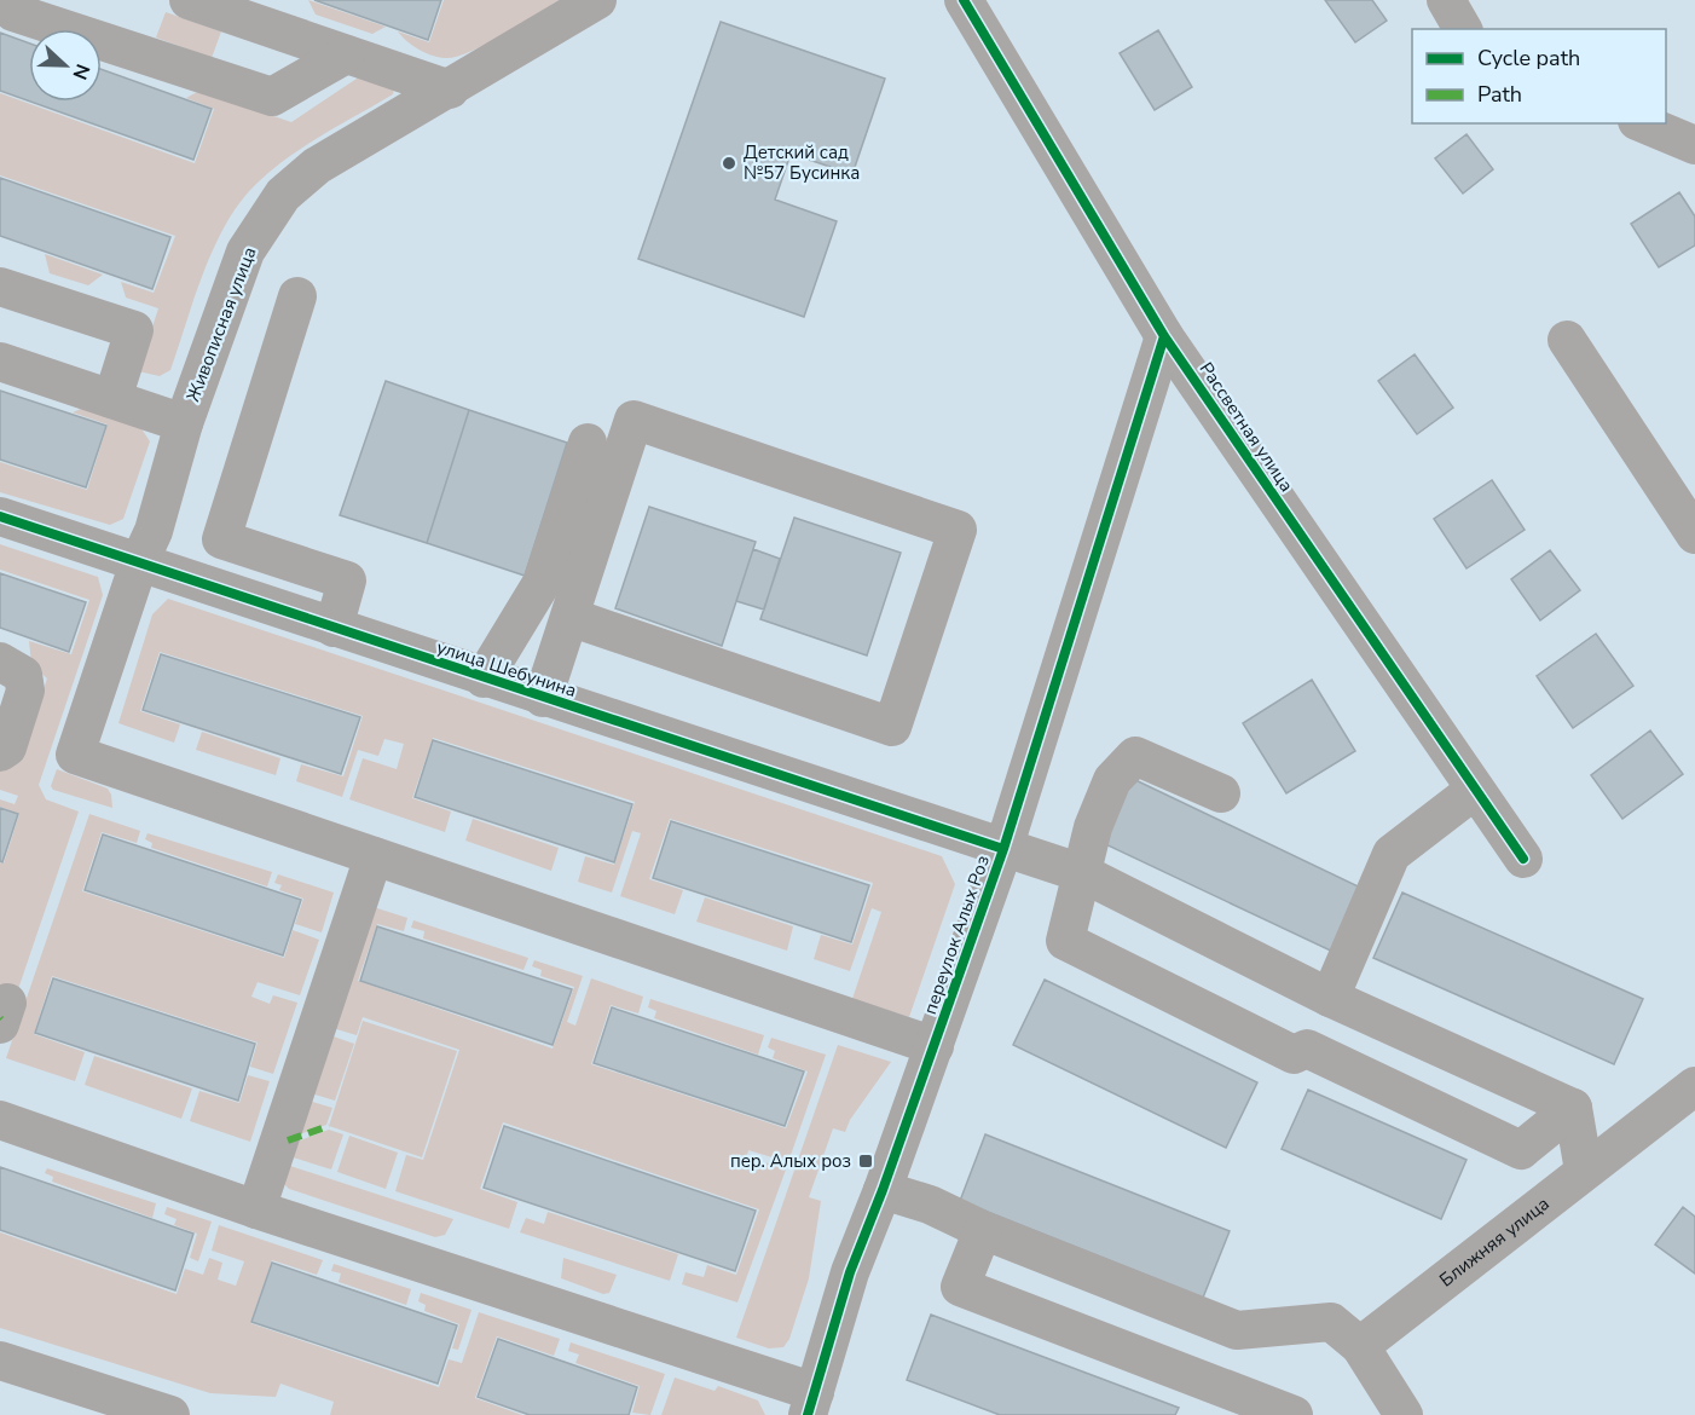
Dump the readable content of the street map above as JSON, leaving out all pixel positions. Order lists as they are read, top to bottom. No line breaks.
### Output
{"streets":{"street":["Живописная улица","Рассветная улица","улица Шебунина","переулок Алых Роз","Ближняя улица"]},"crossings":[["Живописная улица","улица Шебунина"],["Рассветная улица","переулок Алых Роз"],["улица Шебунина","переулок Алых Роз"]],"places":{"other":["Детский сад №57 Бусинка"],"transit":["пер. Алых роз"]},"legend":["Cycle path","Path"],"north":"right"}
